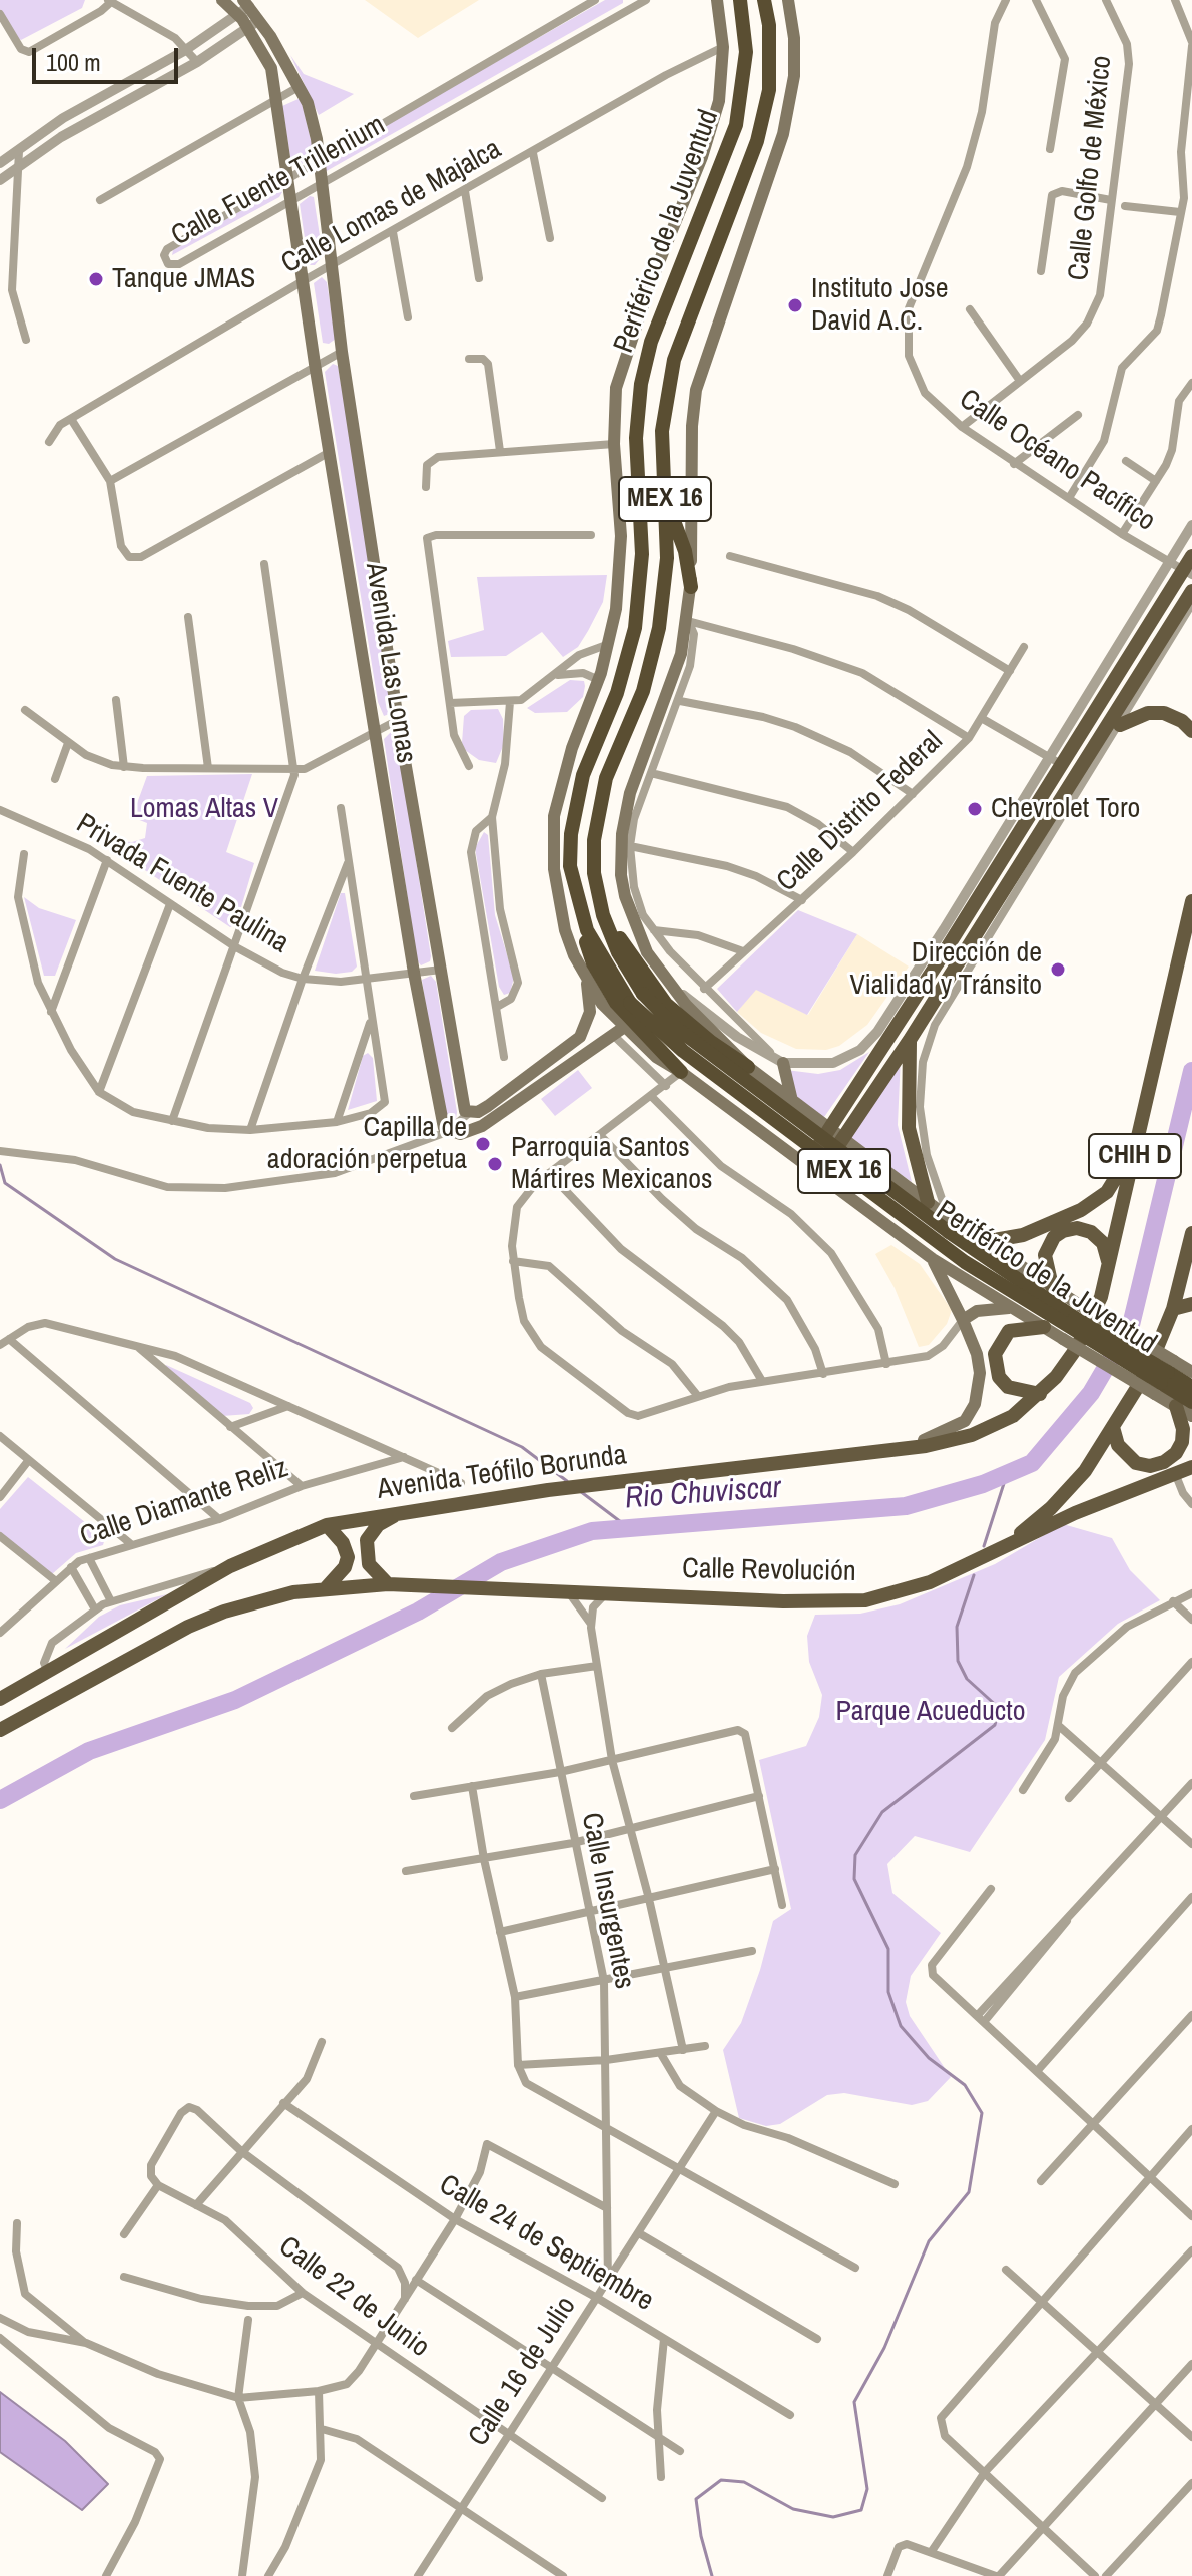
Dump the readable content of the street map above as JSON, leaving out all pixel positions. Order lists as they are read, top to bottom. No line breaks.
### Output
{"streets":{"highway":["Periférico de la Juventud","MEX 16"],"main road":["Avenida Las Lomas","CHIH D","Avenida Teófilo Borunda","Calle Revolución"],"street":["Calle Golfo de México","Calle Fuente Trillenium","Calle Lomas de Majalca","Calle Océano Pacífico","Calle Distrito Federal","Privada Fuente Paulina","Calle Diamante Reliz","Calle Insurgentes","Calle 24 de Septiembre","Calle 22 de Junio","Calle 16 de Julio"]},"crossings":[["Calle Golfo de México","Calle Océano Pacífico"],["Calle Fuente Trillenium","Avenida Las Lomas"],["Calle Lomas de Majalca","Avenida Las Lomas"],["Avenida Las Lomas","Privada Fuente Paulina"],["CHIH D","Avenida Teófilo Borunda"],["Calle Insurgentes","Calle 16 de Julio"],["Calle 24 de Septiembre","Calle 16 de Julio"],["Calle 22 de Junio","Calle 16 de Julio"]],"water":["Rio Chuviscar"],"parks":["Lomas Altas V","Parque Acueducto"],"places":["Tanque JMAS","Instituto Jose David A.C.","Chevrolet Toro","Dirección de Vialidad y Tránsito","Capilla de adoración perpetua","Parroquia Santos Mártires Mexicanos"],"scale_bar":"100 m"}
